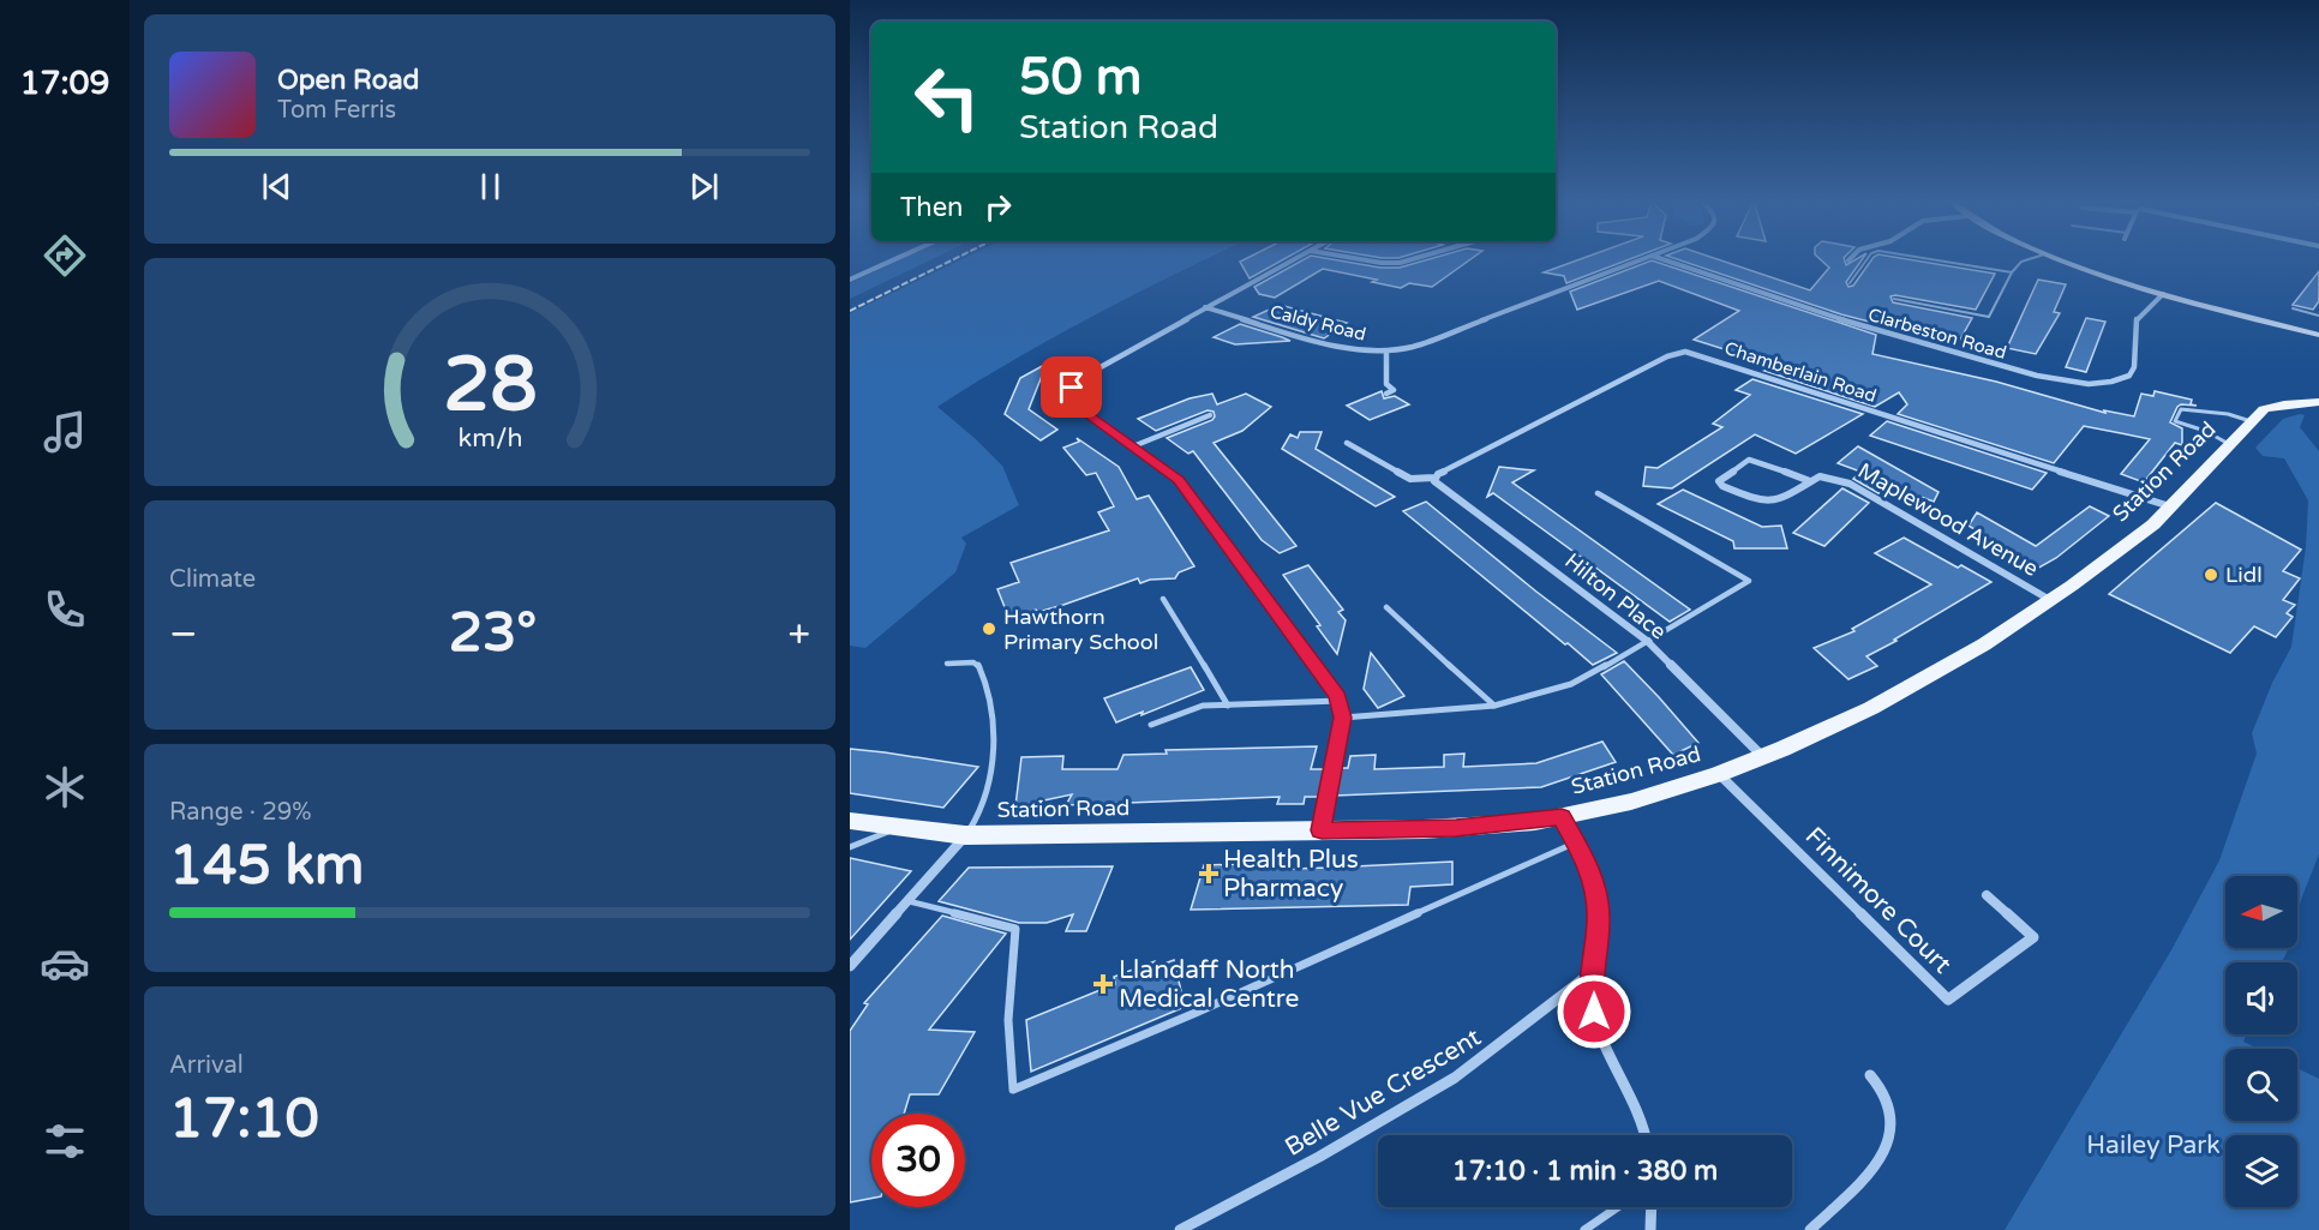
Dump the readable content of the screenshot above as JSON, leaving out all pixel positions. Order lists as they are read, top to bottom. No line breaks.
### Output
{"streets":{"main road":["Station Road"],"street":["Caldy Road","Clarbeston Road","Chamberlain Road","Maplewood Avenue","Hilton Place","Finnimore Court","Belle Vue Crescent"]},"crossings":[["Chamberlain Road","Station Road"],["Chamberlain Road","Hilton Place"],["Station Road","Maplewood Avenue"],["Station Road","Hilton Place"],["Station Road","Finnimore Court"]],"parks":["Hailey Park"],"places":{"other":["Lidl","Hawthorn Primary School"],"health":["Health Plus Pharmacy","Llandaff North Medical Centre"]},"north":"left","page":{"tabs":"17:09","turn":["50 m","Station Road"],"song":["Open Road","Tom Ferris"],"then":"Then","tile":["Climate",["Range · 29%","145 km"],["Arrival","17:10"]],"heat":["−","23°","+"],"limit":"30","trip":"17:10 · 1 min · 380 m","gauge":["28","km/h"]}}
